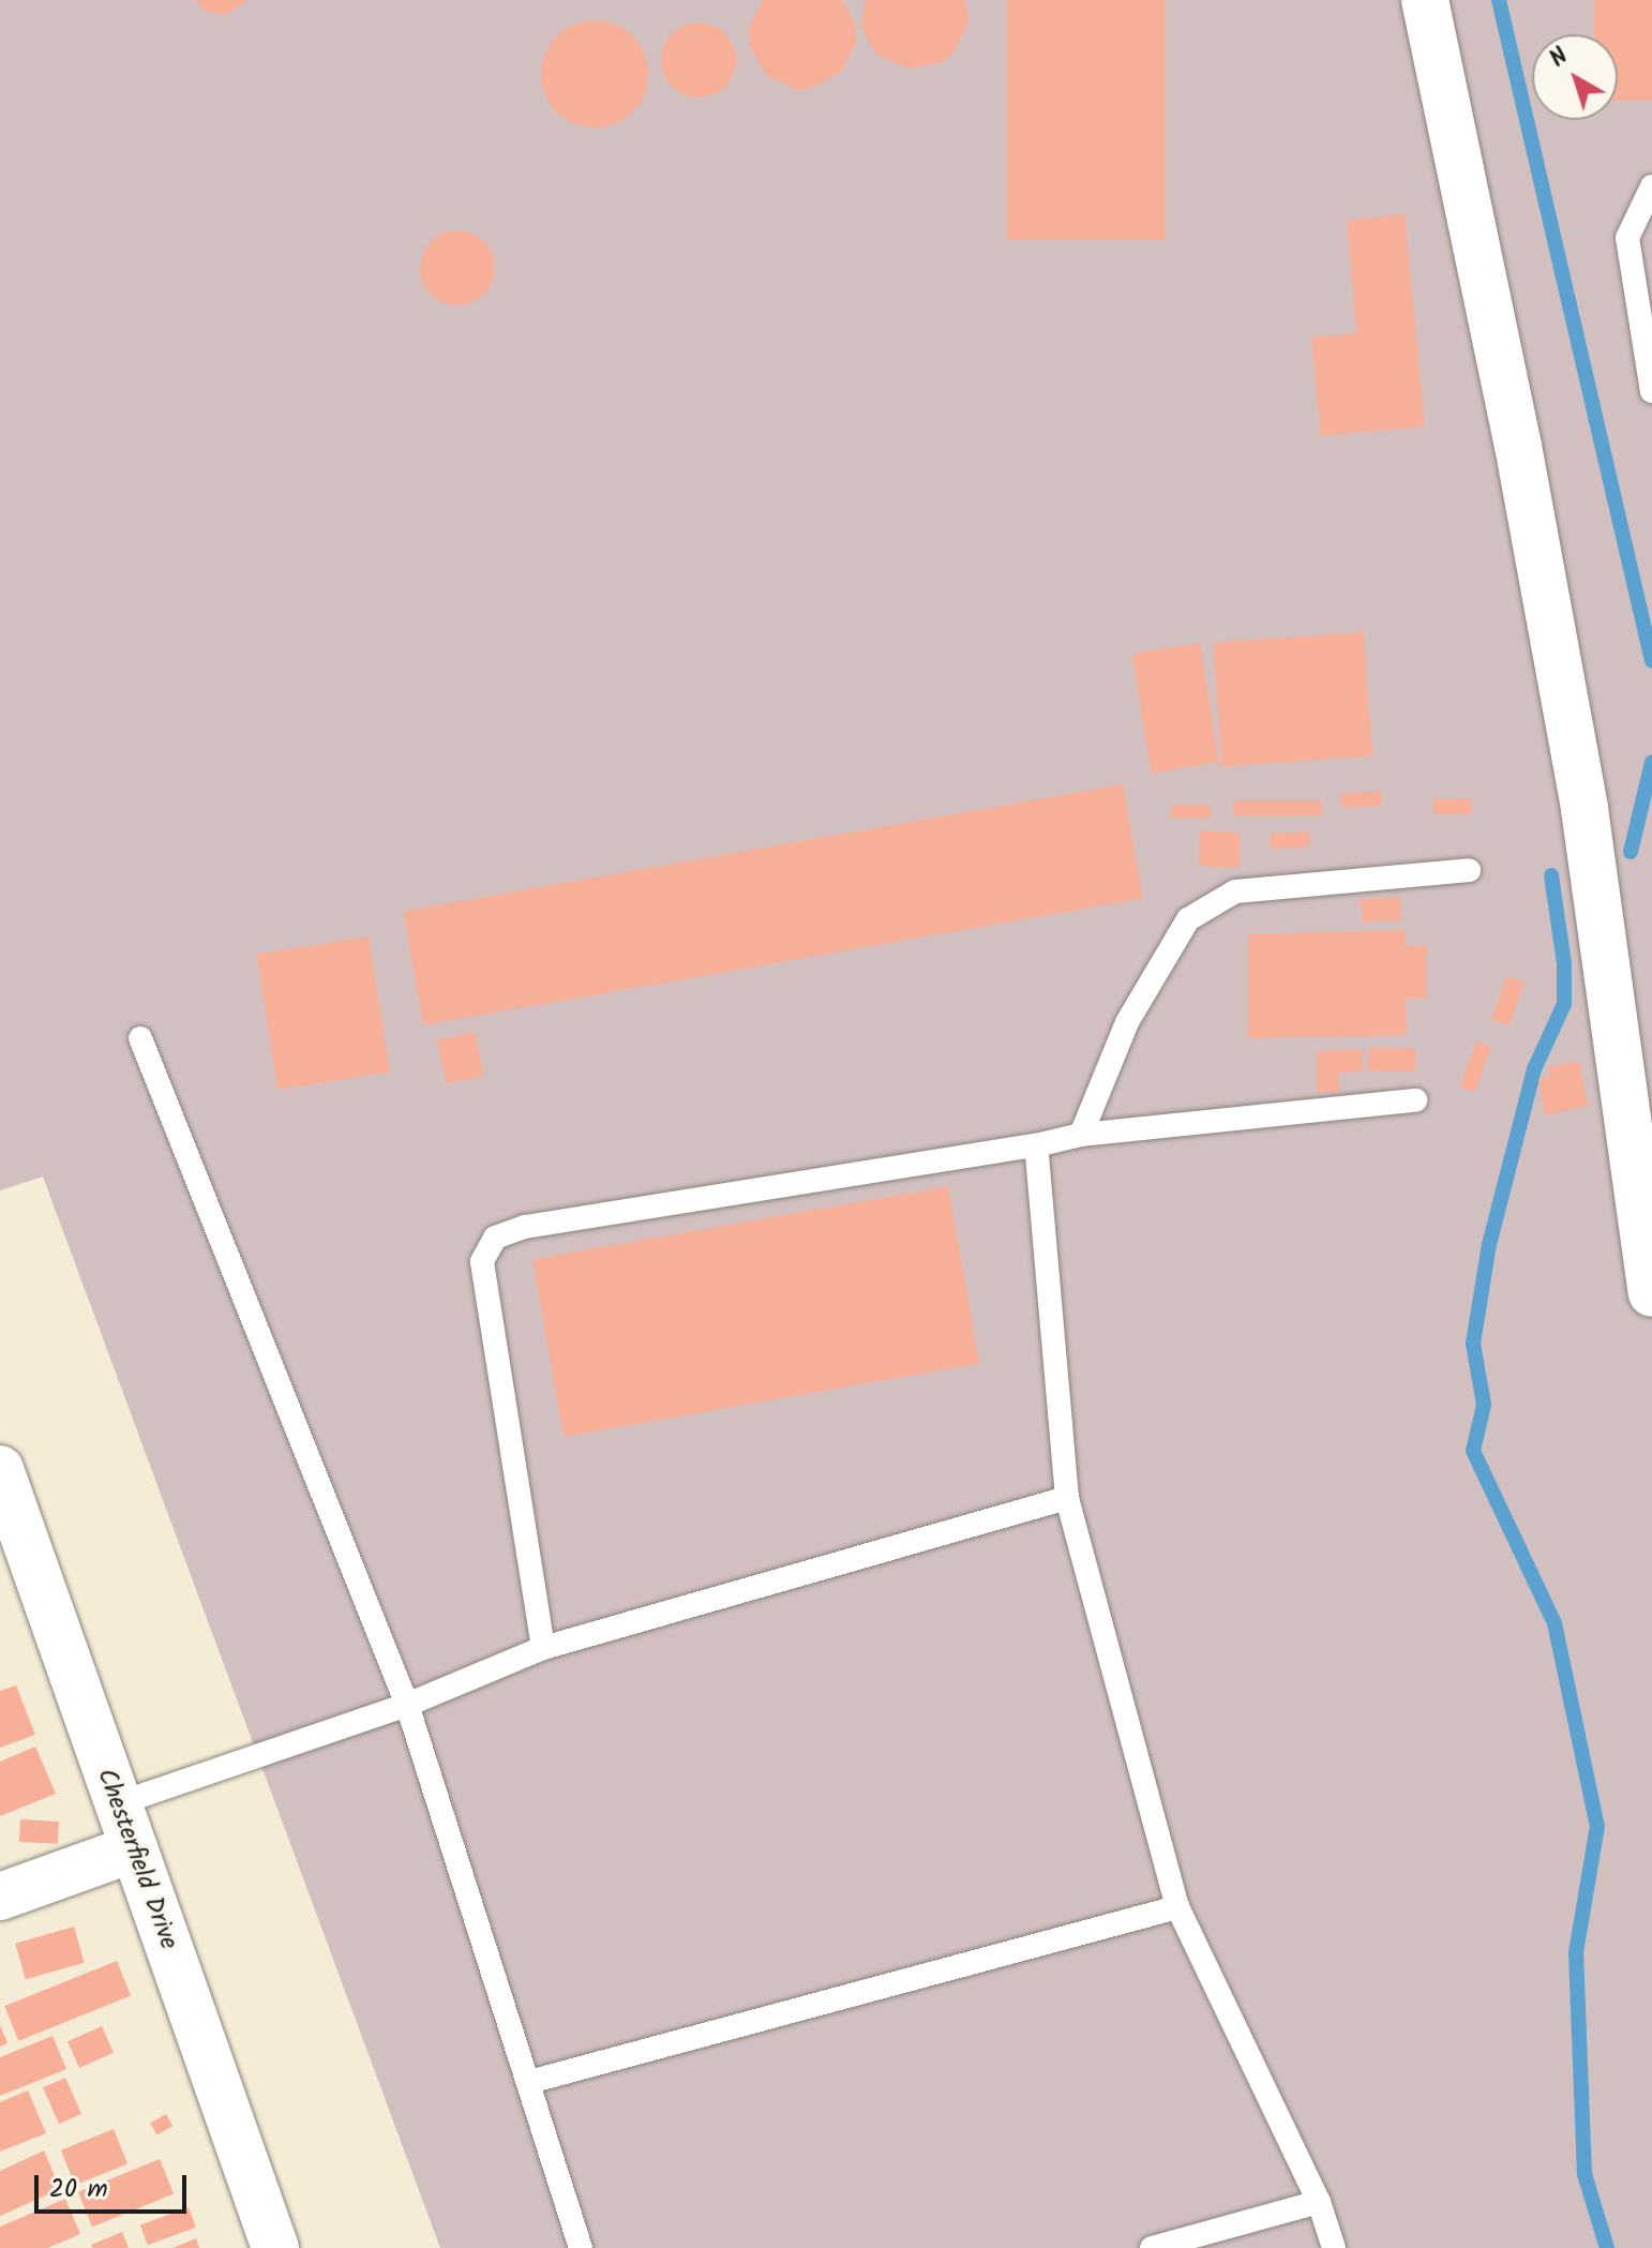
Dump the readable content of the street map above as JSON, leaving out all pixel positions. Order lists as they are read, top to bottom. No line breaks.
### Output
{"streets":{"street":["Chesterfield Drive"]},"scale_bar":"20 m","north":"top left"}
